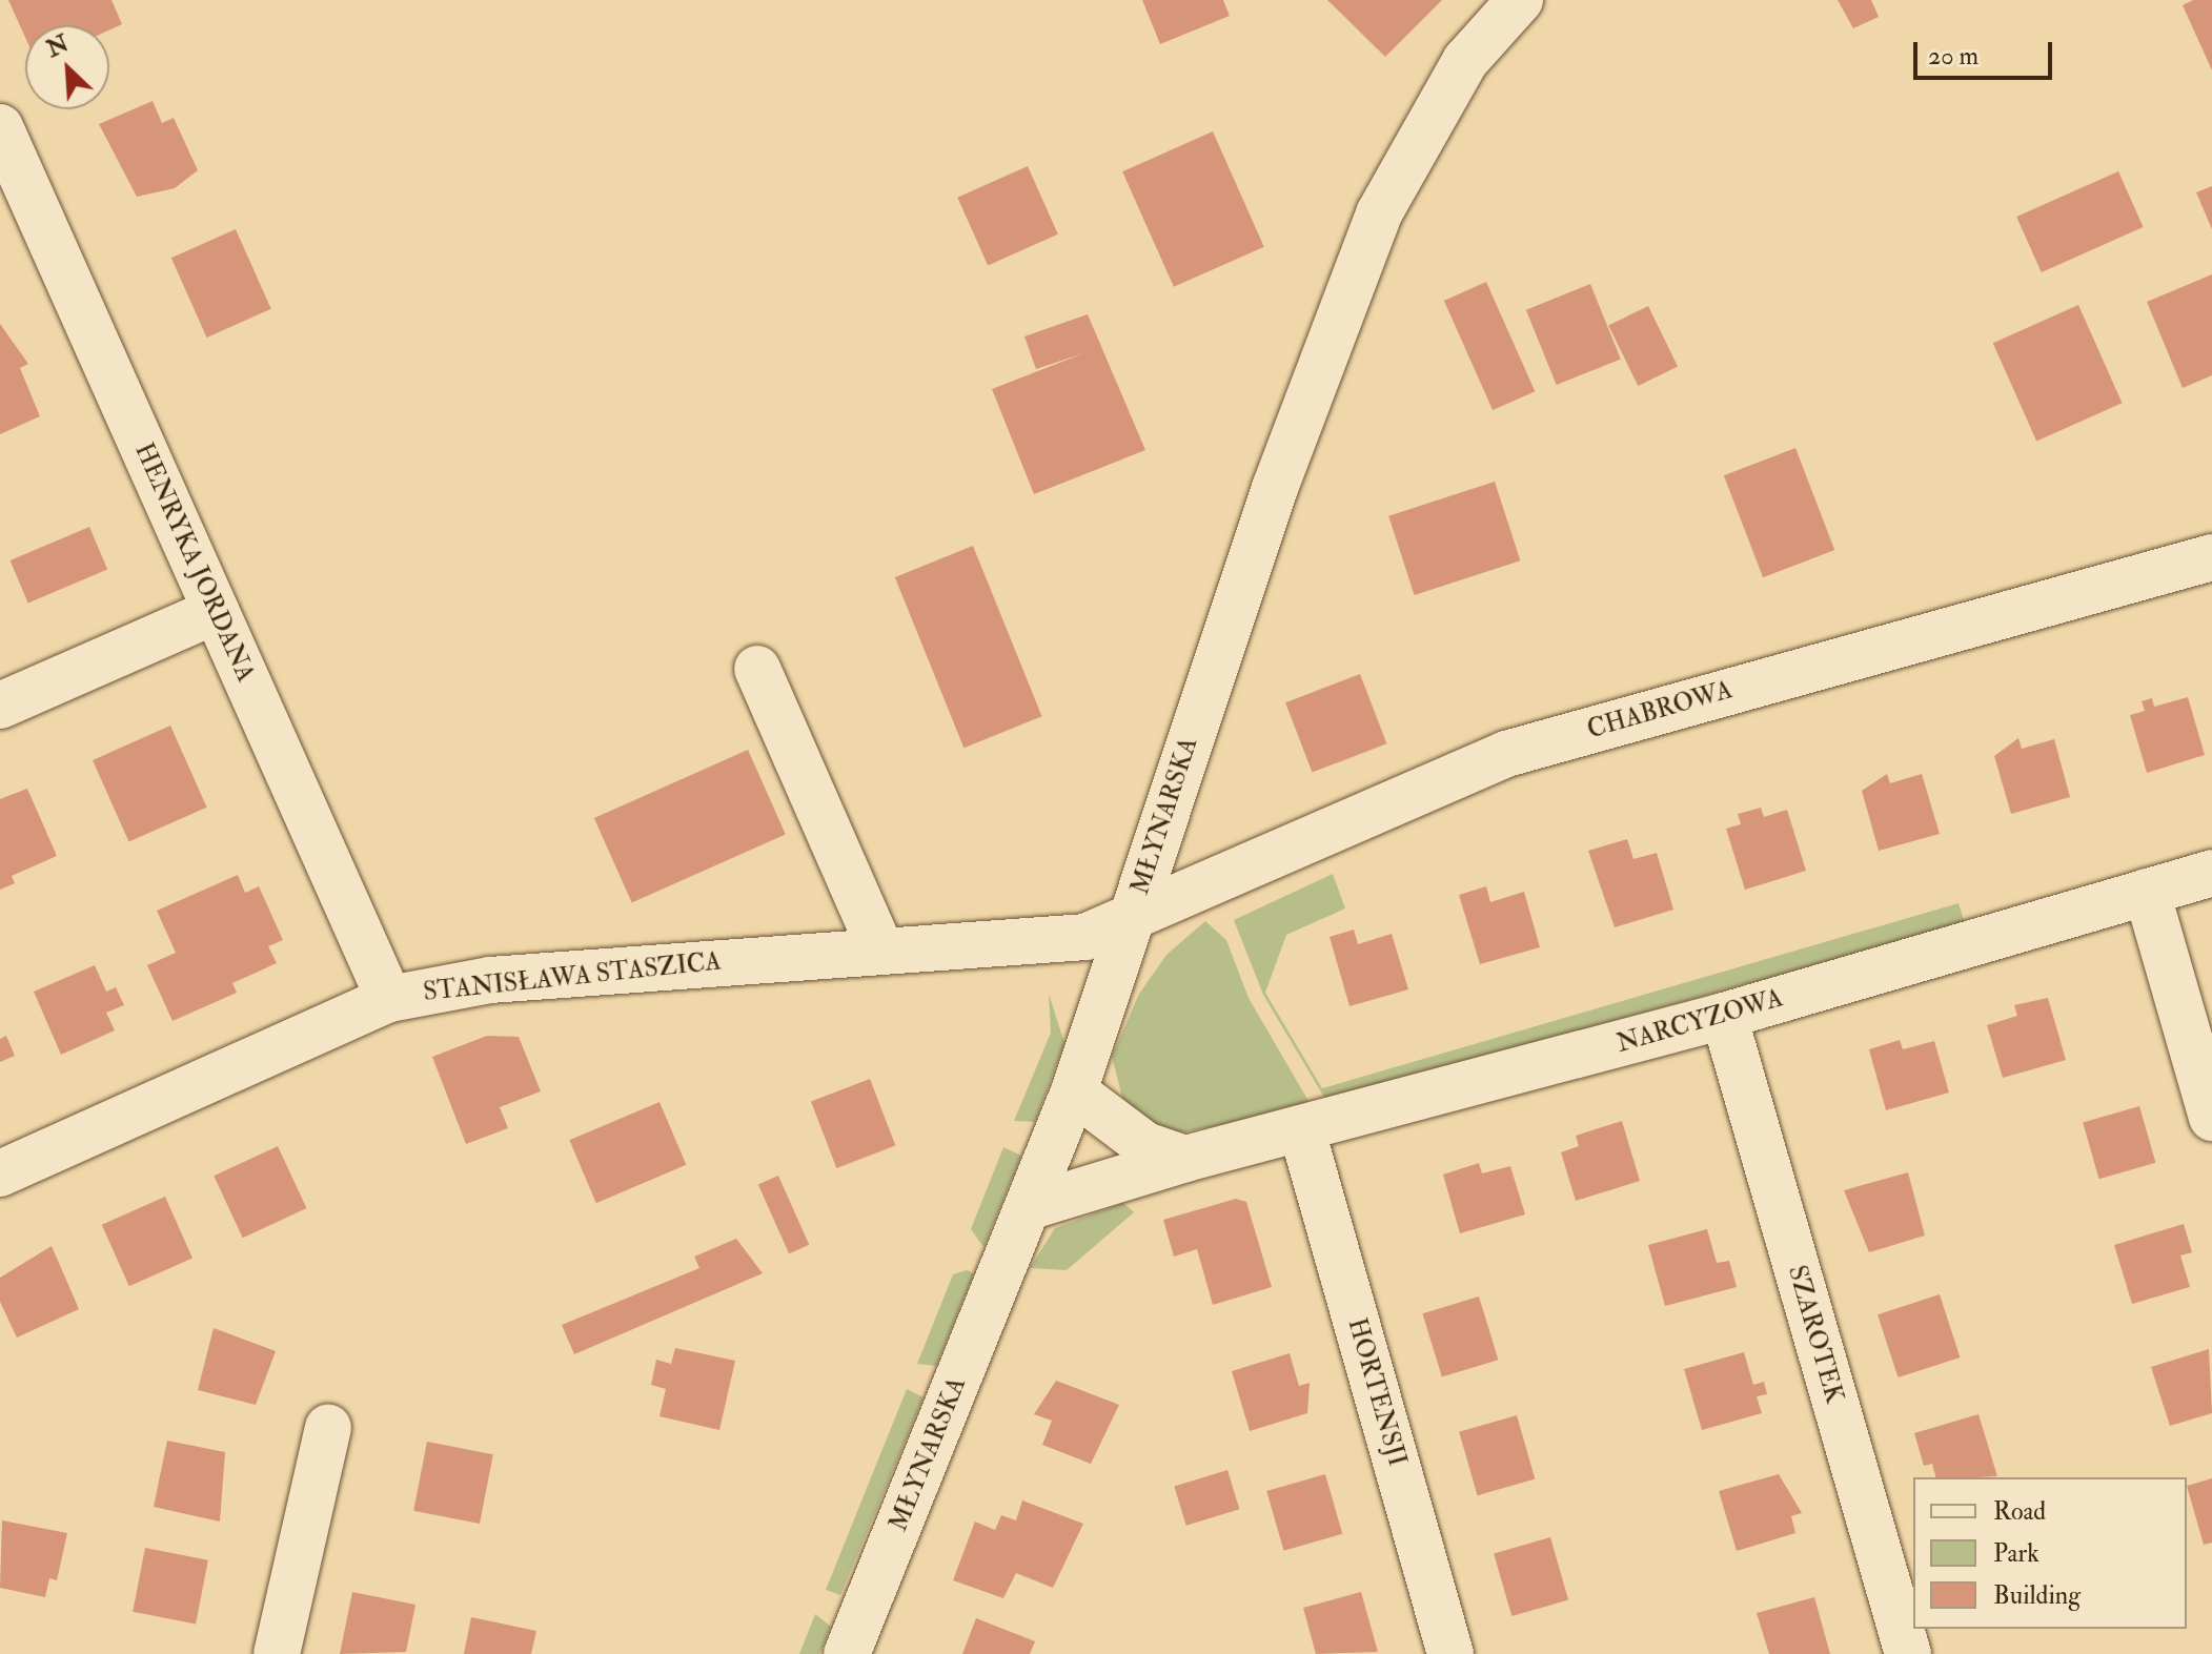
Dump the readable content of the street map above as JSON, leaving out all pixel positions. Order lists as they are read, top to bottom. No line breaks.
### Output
{"streets":{"street":["HENRYKA JORDANA","CHABROWA","MŁYNARSKA","STANISŁAWA STASZICA","NARCYZOWA","SZAROTEK","HORTENSJI"]},"crossings":[["HENRYKA JORDANA","STANISŁAWA STASZICA"],["CHABROWA","MŁYNARSKA"],["CHABROWA","STANISŁAWA STASZICA"],["MŁYNARSKA","STANISŁAWA STASZICA"],["MŁYNARSKA","NARCYZOWA"],["NARCYZOWA","SZAROTEK"],["NARCYZOWA","HORTENSJI"]],"legend":["Road","Park","Building"],"scale_bar":"20 m","north":"top left"}
